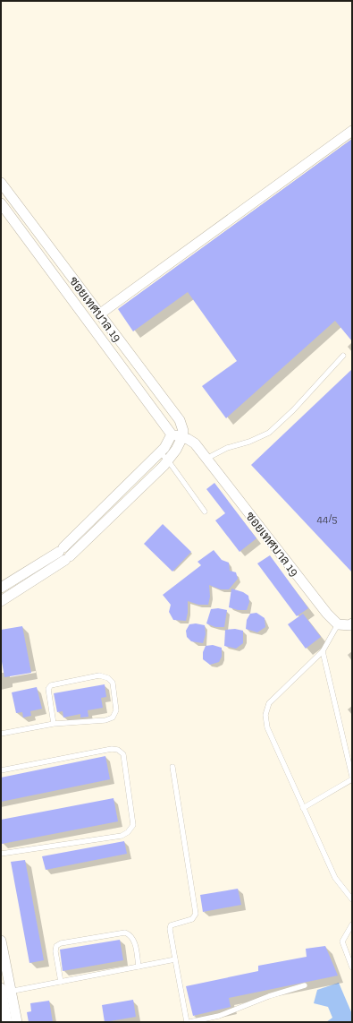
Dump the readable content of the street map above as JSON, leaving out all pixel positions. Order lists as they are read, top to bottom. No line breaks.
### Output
{"streets":{"street":["ซอยเทศบาล 19"]},"house_numbers":["44/5"]}
